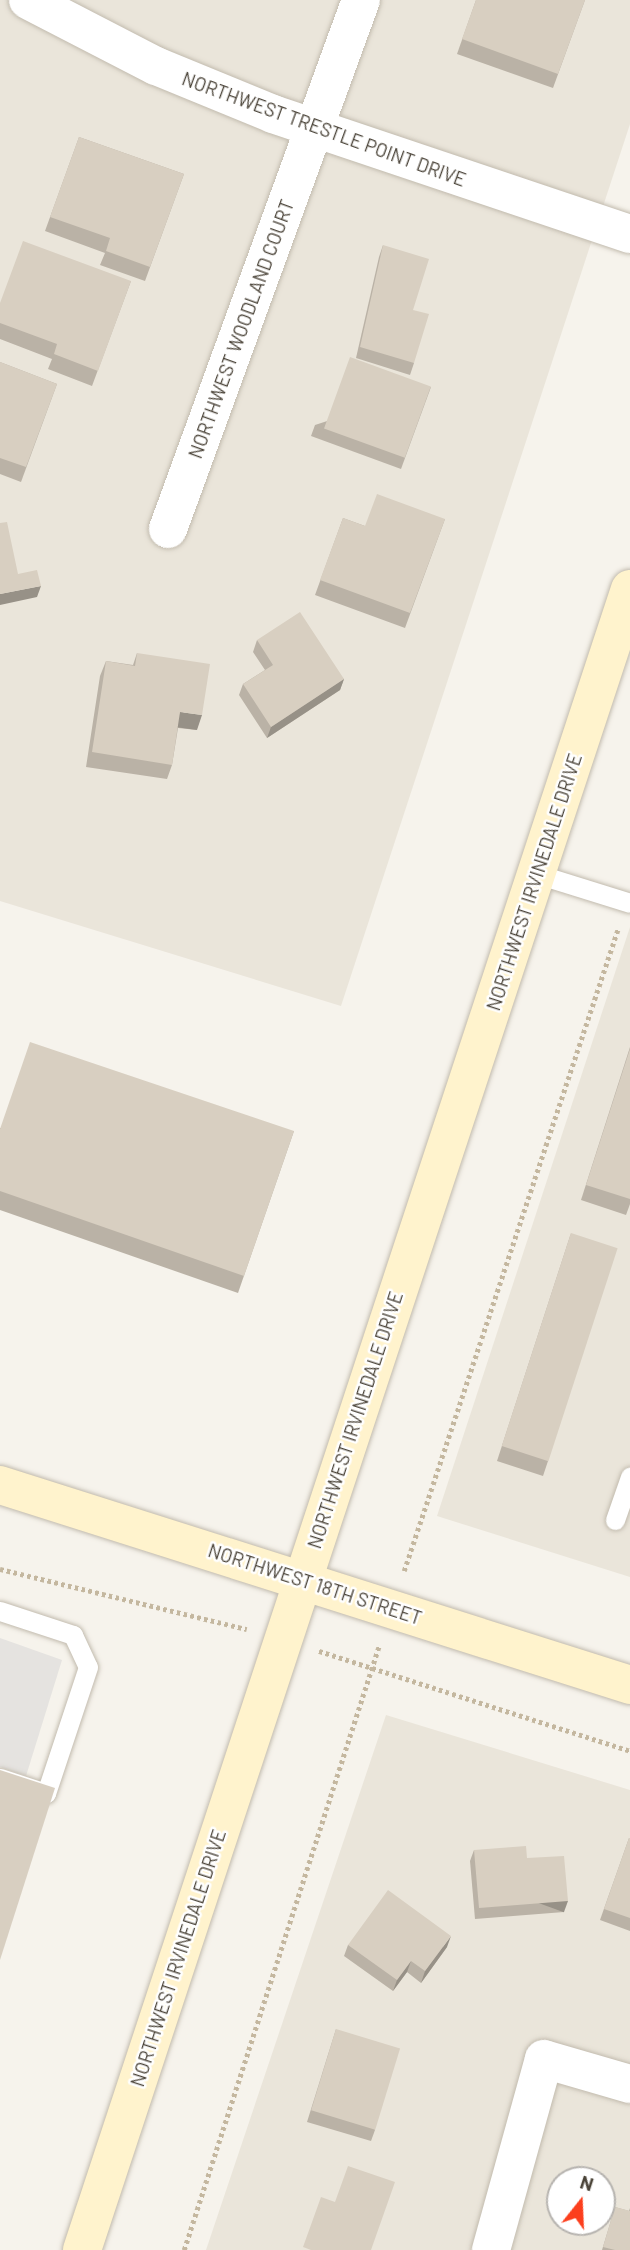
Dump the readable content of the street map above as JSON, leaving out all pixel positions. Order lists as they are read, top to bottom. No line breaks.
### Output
{"streets":{"main road":["NORTHWEST IRVINEDALE DRIVE","NORTHWEST 18TH STREET"],"street":["NORTHWEST TRESTLE POINT DRIVE","NORTHWEST WOODLAND COURT"]},"crossings":[["NORTHWEST TRESTLE POINT DRIVE","NORTHWEST WOODLAND COURT"],["NORTHWEST IRVINEDALE DRIVE","NORTHWEST 18TH STREET"]],"north":"top"}
